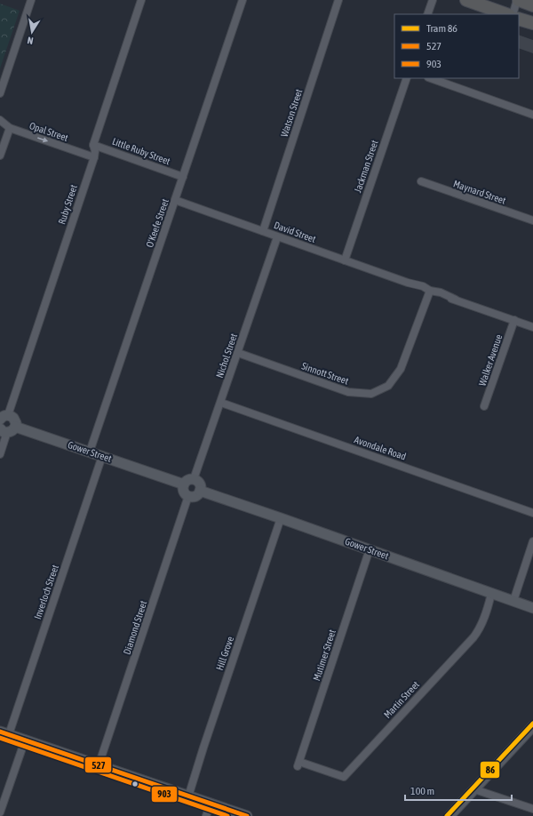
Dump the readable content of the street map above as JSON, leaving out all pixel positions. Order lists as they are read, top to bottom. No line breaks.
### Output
{"streets":{"street":["Watson Street","Opal Street","Little Ruby Street","Jackman Street","Maynard Street","Ruby Street","O'Keefe Street","David Street","Nichol Street","Walker Avenue","Sinnott Street","Avondale Road","Gower Street","Inverloch Street","Diamond Street","Hill Grove","Mutimer Street","Martin Street"]},"crossings":[["Watson Street","David Street"],["Opal Street","Ruby Street"],["Little Ruby Street","Ruby Street"],["Little Ruby Street","O'Keefe Street"],["Jackman Street","David Street"],["O'Keefe Street","David Street"],["O'Keefe Street","Gower Street"],["David Street","Nichol Street"],["David Street","Walker Avenue"],["David Street","Sinnott Street"],["Nichol Street","Sinnott Street"],["Nichol Street","Avondale Road"],["Nichol Street","Gower Street"],["Nichol Street","Diamond Street"],["Gower Street","Inverloch Street"],["Gower Street","Diamond Street"],["Gower Street","Hill Grove"],["Gower Street","Mutimer Street"],["Gower Street","Martin Street"],["Mutimer Street","Martin Street"]],"one_way":["Opal Street"],"lines":["tram line 86","transit line 527","transit line 903"],"legend":["Tram 86","527","903"],"scale_bar":"100 m","north":"bottom"}
